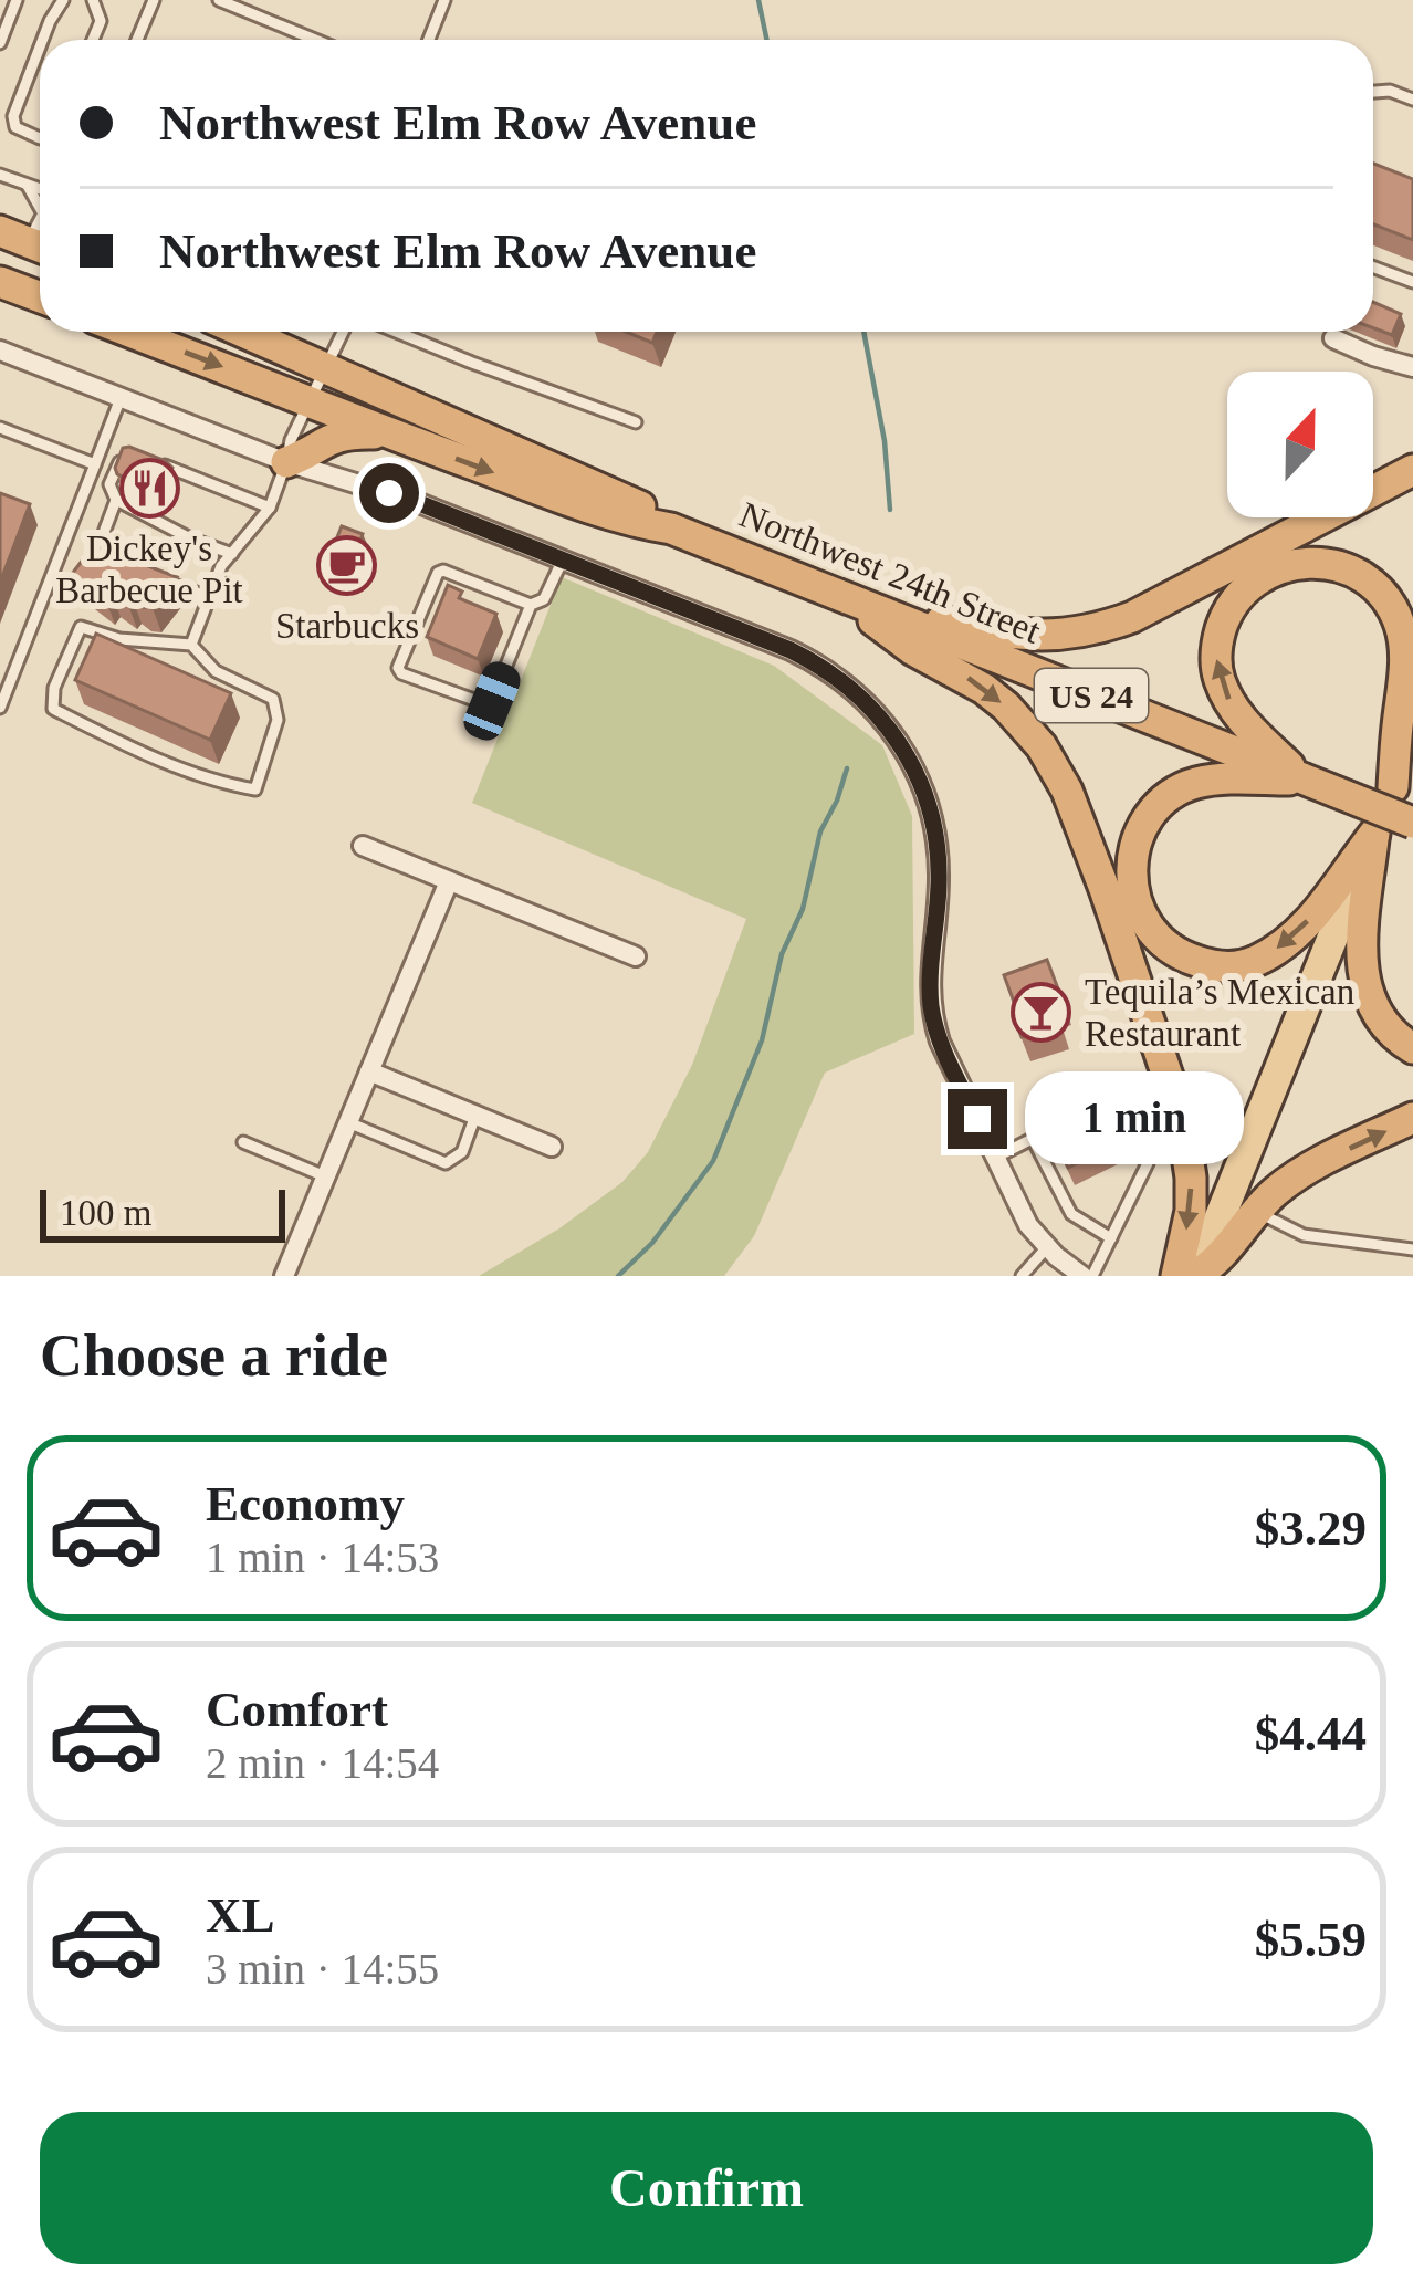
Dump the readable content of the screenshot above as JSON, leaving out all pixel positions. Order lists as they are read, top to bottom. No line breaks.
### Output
{"streets":{"highway":["Northwest 24th Street","US 24"]},"crossings":[["Northwest 24th Street","US 24"]],"places":{"restaurant":["Dickey's Barbecue Pit"],"cafe":["Starbucks"],"bar":["Tequila’s Mexican Restaurant"]},"scale_bar":"100 m","north":"top","page":{"banner":["Northwest Elm Row Avenue","Northwest Elm Row Avenue"],"bubble":"1 min","scale":"100 m","heading":"Choose a ride","list":[{"name":"Economy","note":"1 min · 14:53","value":"$3.29"},{"name":"Comfort","note":"2 min · 14:54","value":"$4.44"},{"name":"XL","note":"3 min · 14:55","value":"$5.59"}],"buttons":"Confirm"}}
